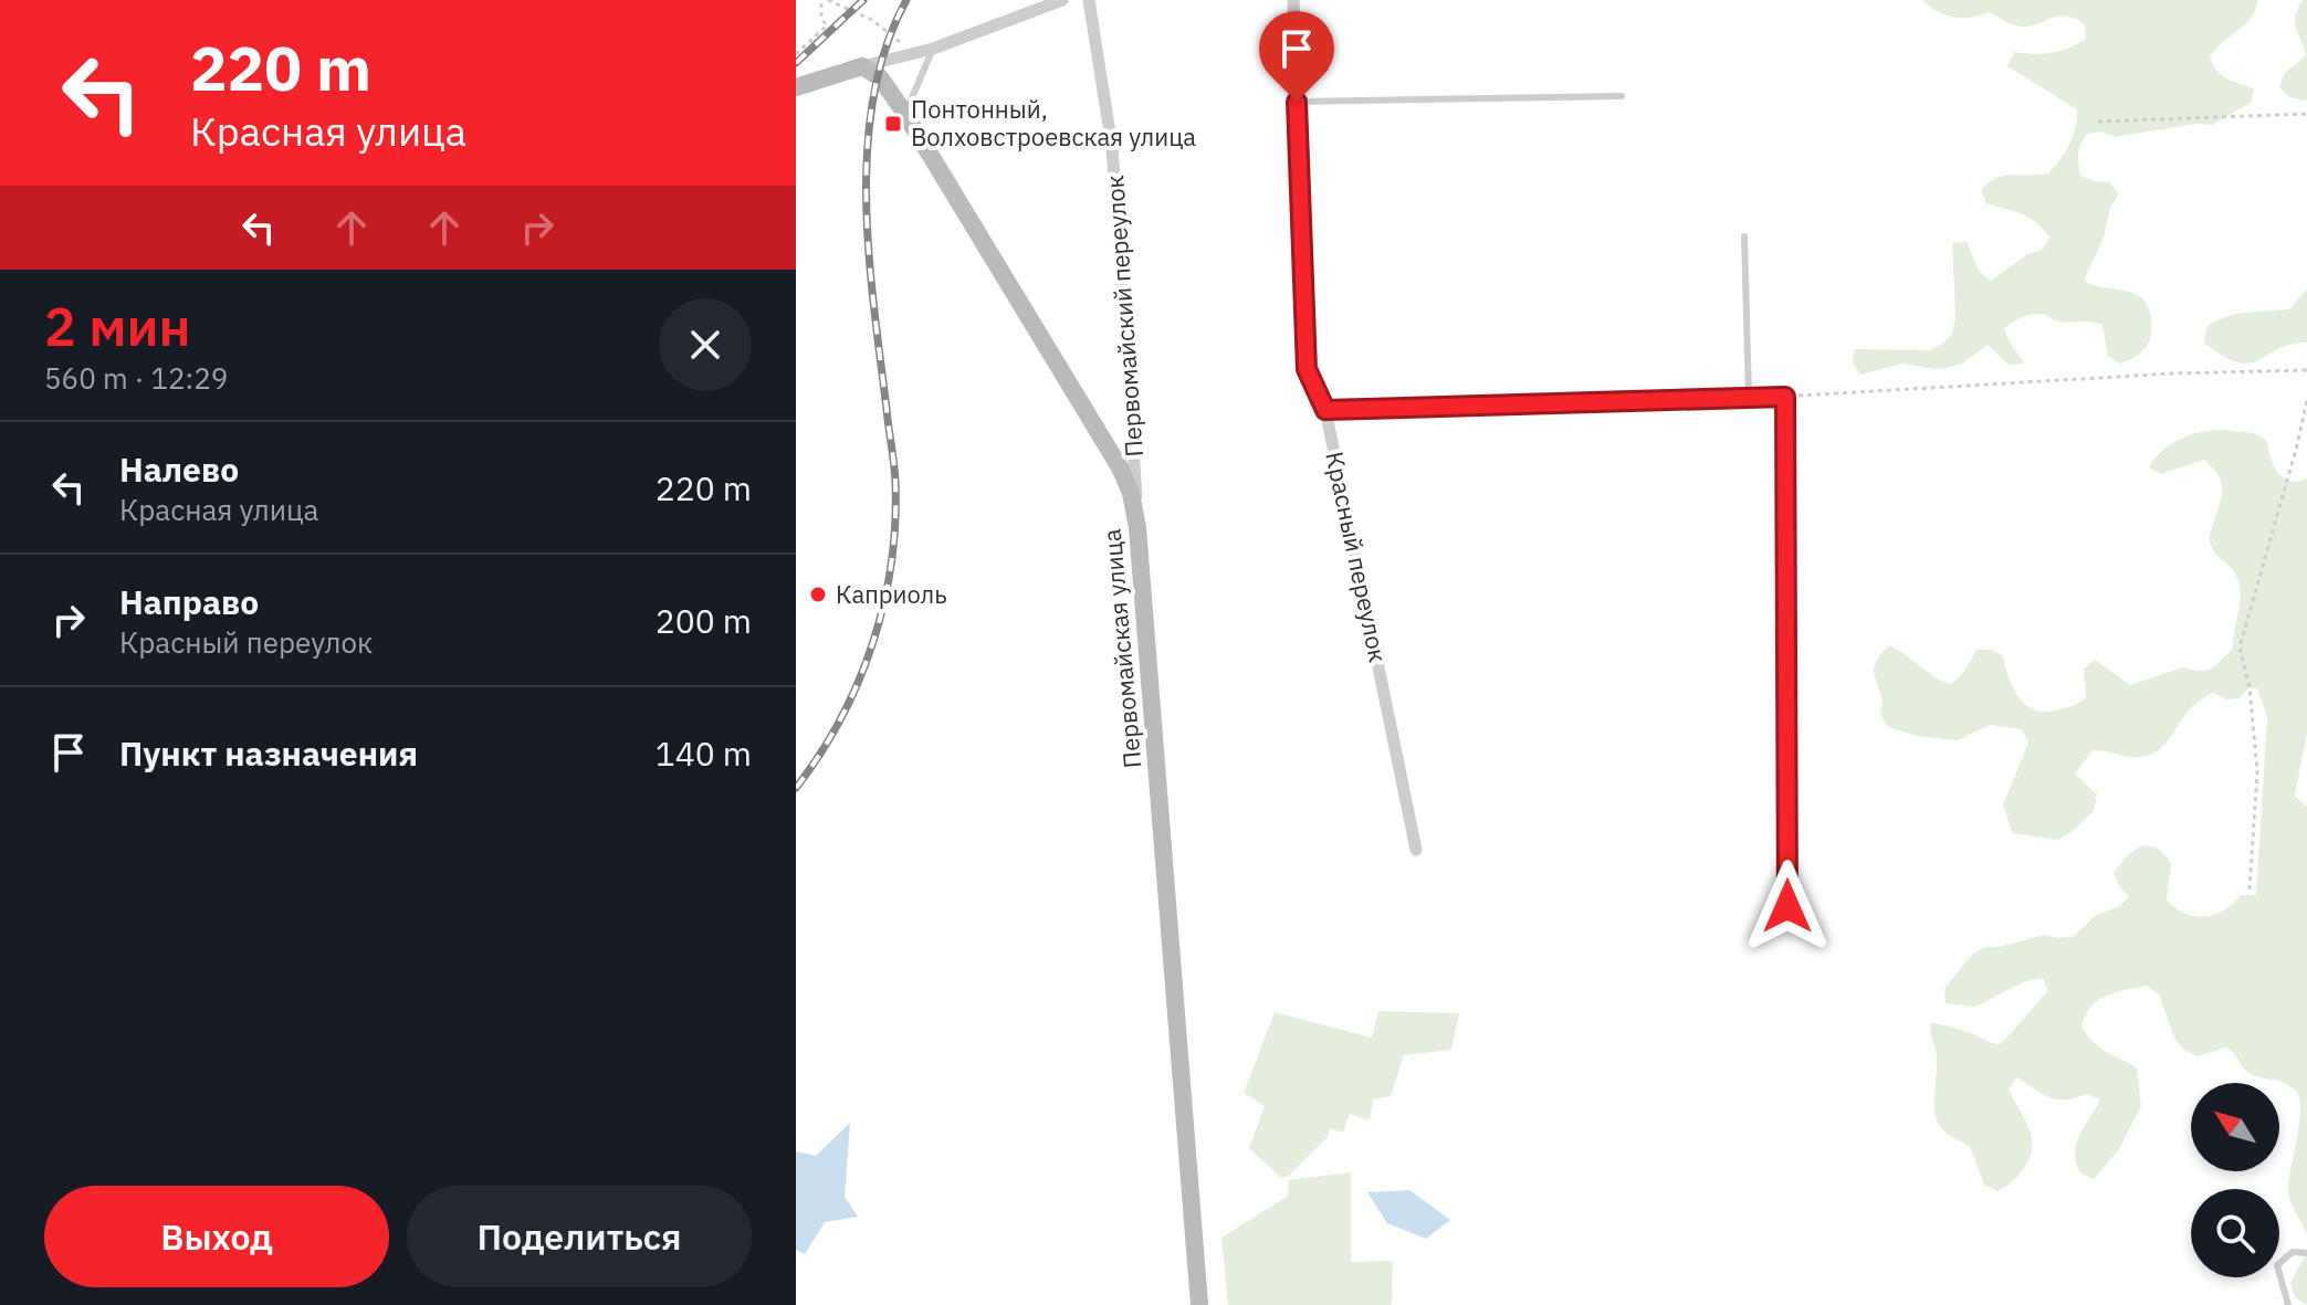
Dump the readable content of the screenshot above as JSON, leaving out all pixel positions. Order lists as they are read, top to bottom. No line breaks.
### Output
{"streets":{"street":["Первомайский переулок","Красный переулок","Первомайская улица"]},"crossings":[["Первомайский переулок","Первомайская улица"]],"places":{"transit":["Понтонный, Волховстроевская улица"],"other":["Каприоль"]},"north":"top left","page":{"turn":["220 m","Красная улица"],"heading":["2 мин","560 m · 12:29"],"list":[{"name":"Налево","note":"Красная улица","value":"220 m"},{"name":"Направо","note":"Красный переулок","value":"200 m"},{"name":"Пункт назначения","value":"140 m"}],"buttons":["Выход","Поделиться"]}}
